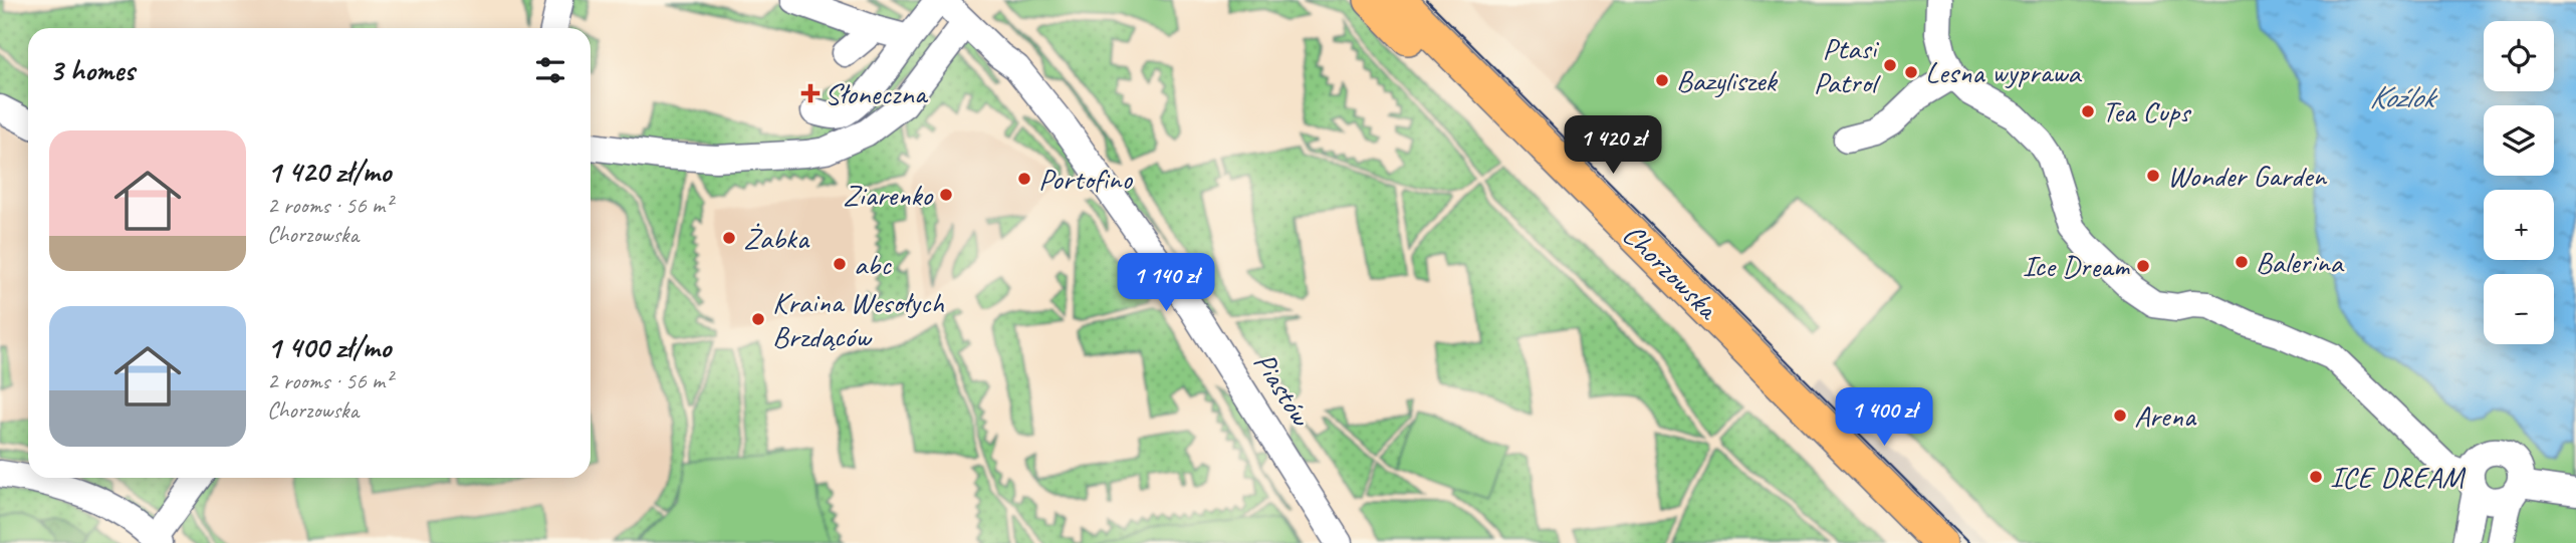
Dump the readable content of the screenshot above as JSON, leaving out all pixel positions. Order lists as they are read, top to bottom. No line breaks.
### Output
{"streets":{"main road":["Chorzowska"],"street":["Piastów"]},"water":["Koźlok"],"places":{"other":["Ptasi Patrol","Lesna wyprawa","Bazyliszek","Tea Cups","Wonder Garden","Portofino","Ziarenko","Żabka","Balerina","abc","Ice Dream","Kraina Wesołych Brzdąców","Arena","ICE DREAM"],"health":["Słoneczna"]},"page":{"map_buttons":["+","−"],"heading":"3 homes","list":[{"name":"1 420 zł/mo","note":"2 rooms · 56 m² · Chorzowska"},{"name":"1 400 zł/mo","note":"2 rooms · 56 m² · Chorzowska"}],"price":["1 420 zł","1 140 zł","1 400 zł"]}}
